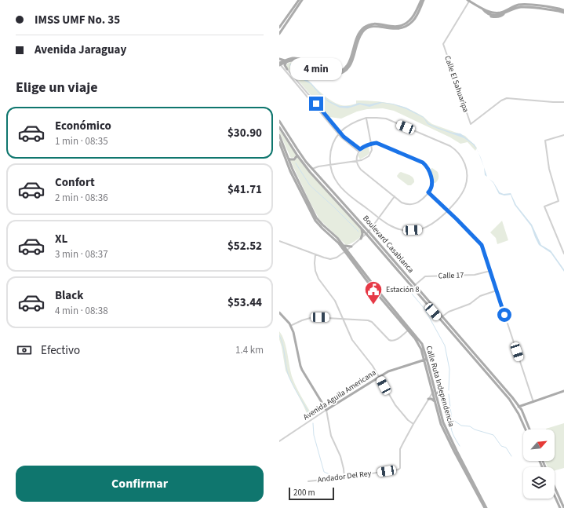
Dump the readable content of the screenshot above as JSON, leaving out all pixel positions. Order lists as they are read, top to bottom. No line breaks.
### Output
{"streets":{"main road":["Boulevard Casablanca","Calle Ruta Independencia","Avenida Aguila Americana"],"street":["Calle El Sahuaripa","Calle 17","Andador Del Rey"]},"crossings":[["Boulevard Casablanca","Calle 17"],["Calle Ruta Independencia","Avenida Aguila Americana"]],"places":{"public building":["Estación 8"]},"scale_bar":"200 m","north":"top right","page":{"banner":["IMSS UMF No. 35","Avenida Jaraguay"],"bubble":"4 min","heading":"Elige un viaje","list":[{"name":"Económico","note":"1 min · 08:35","value":"$30.90"},{"name":"Confort","note":"2 min · 08:36","value":"$41.71"},{"name":"XL","note":"3 min · 08:37","value":"$52.52"},{"name":"Black","note":"4 min · 08:38","value":"$53.44"}],"pay":["Efectivo","1.4 km"],"buttons":"Confirmar","scale":"200 m"}}
